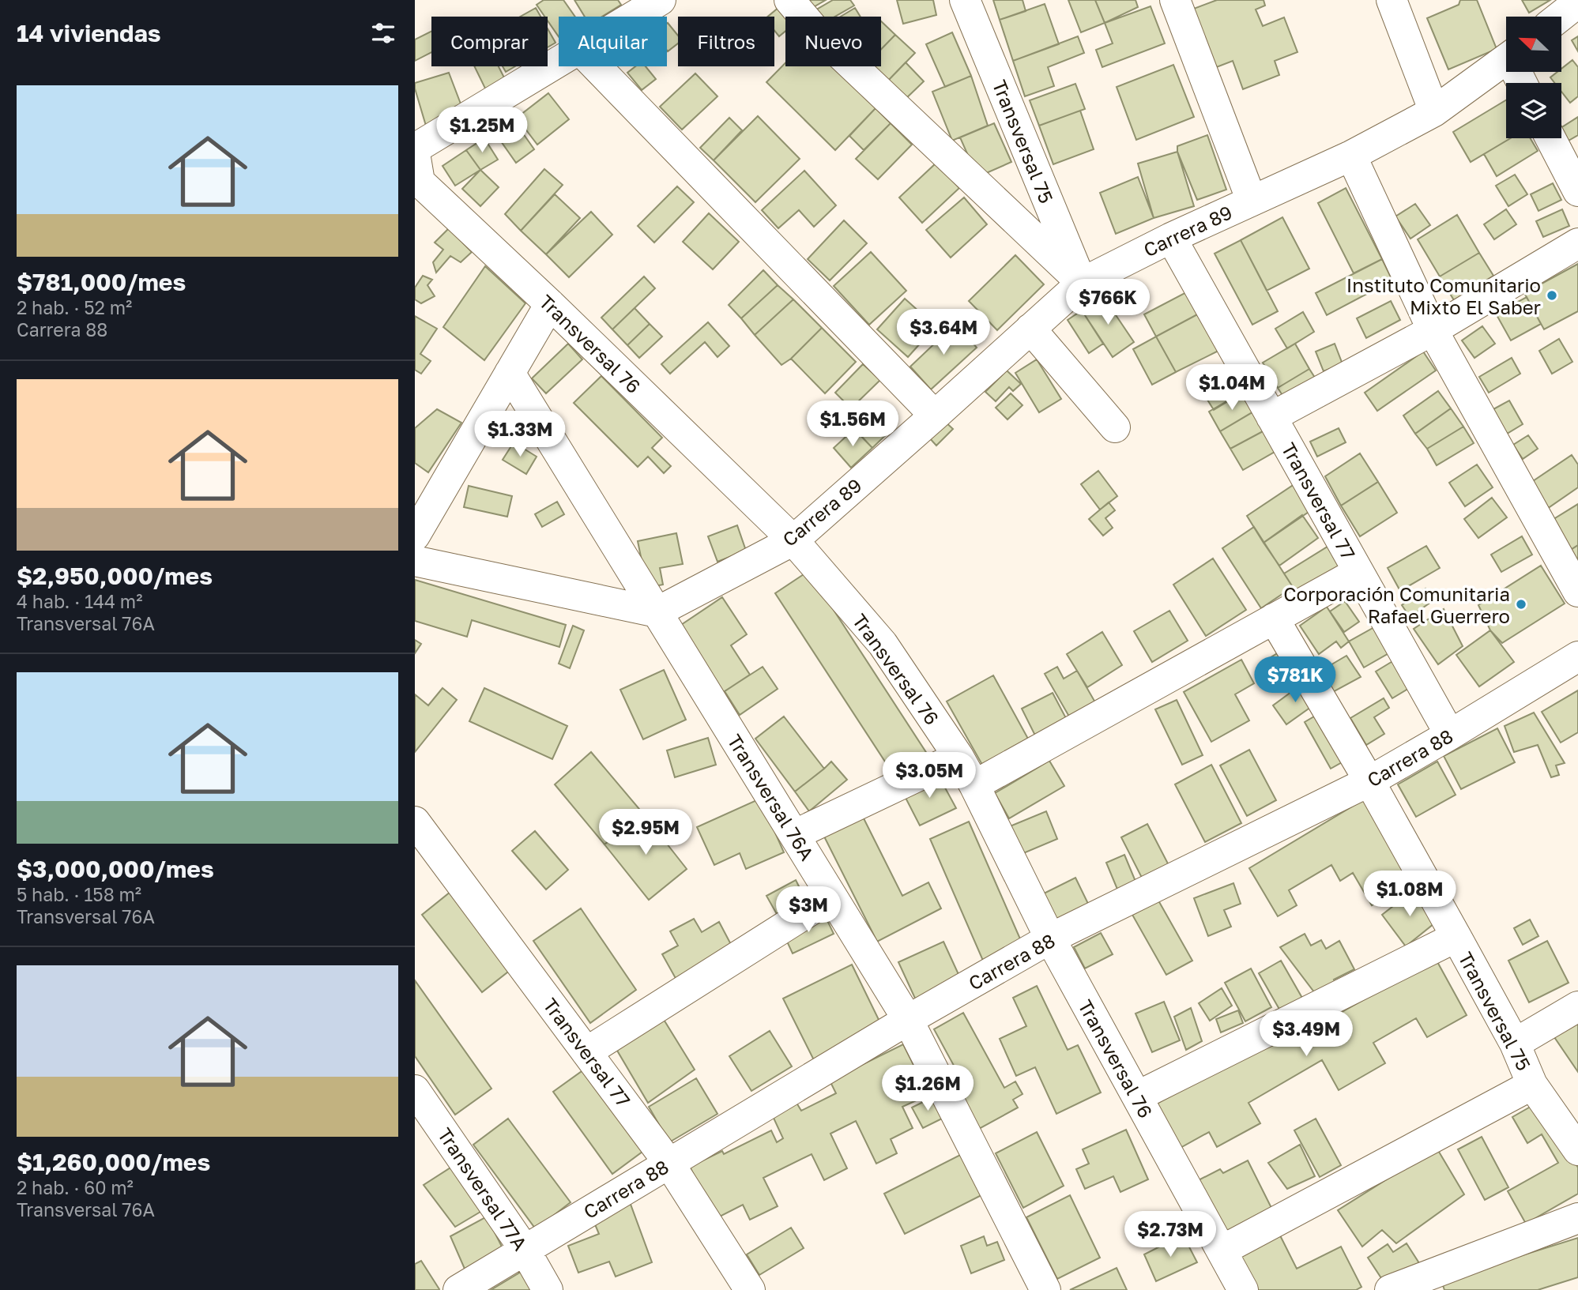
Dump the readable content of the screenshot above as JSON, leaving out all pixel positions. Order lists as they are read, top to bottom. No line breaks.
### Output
{"streets":{"street":["Transversal 75","Carrera 89","Transversal 76","Transversal 77","Carrera 88","Transversal 76A","Transversal 77A"]},"crossings":[["Transversal 75","Carrera 89"],["Transversal 75","Carrera 88"],["Carrera 89","Transversal 76"],["Carrera 89","Transversal 77"],["Carrera 89","Transversal 76A"],["Transversal 76","Carrera 88"],["Transversal 77","Carrera 88"],["Carrera 88","Transversal 76A"],["Carrera 88","Transversal 77A"]],"places":["Instituto Comunitario Mixto El Saber","Corporación Comunitaria Rafael Guerrero"],"north":"top left","page":{"heading":"14 viviendas","chip":["Comprar","Alquilar","Filtros","Nuevo"],"list":[{"name":"$781,000/mes","note":"2 hab. · 52 m² · Carrera 88"},{"name":"$2,950,000/mes","note":"4 hab. · 144 m² · Transversal 76A"},{"name":"$3,000,000/mes","note":"5 hab. · 158 m² · Transversal 76A"},{"name":"$1,260,000/mes","note":"2 hab. · 60 m² · Transversal 76A"}],"price":["$1.25M","$766K","$3.64M","$1.04M","$1.56M","$1.33M","$781K","$3.05M","$2.95M","$1.08M","$3M","$3.49M","$1.26M","$2.73M"]}}
